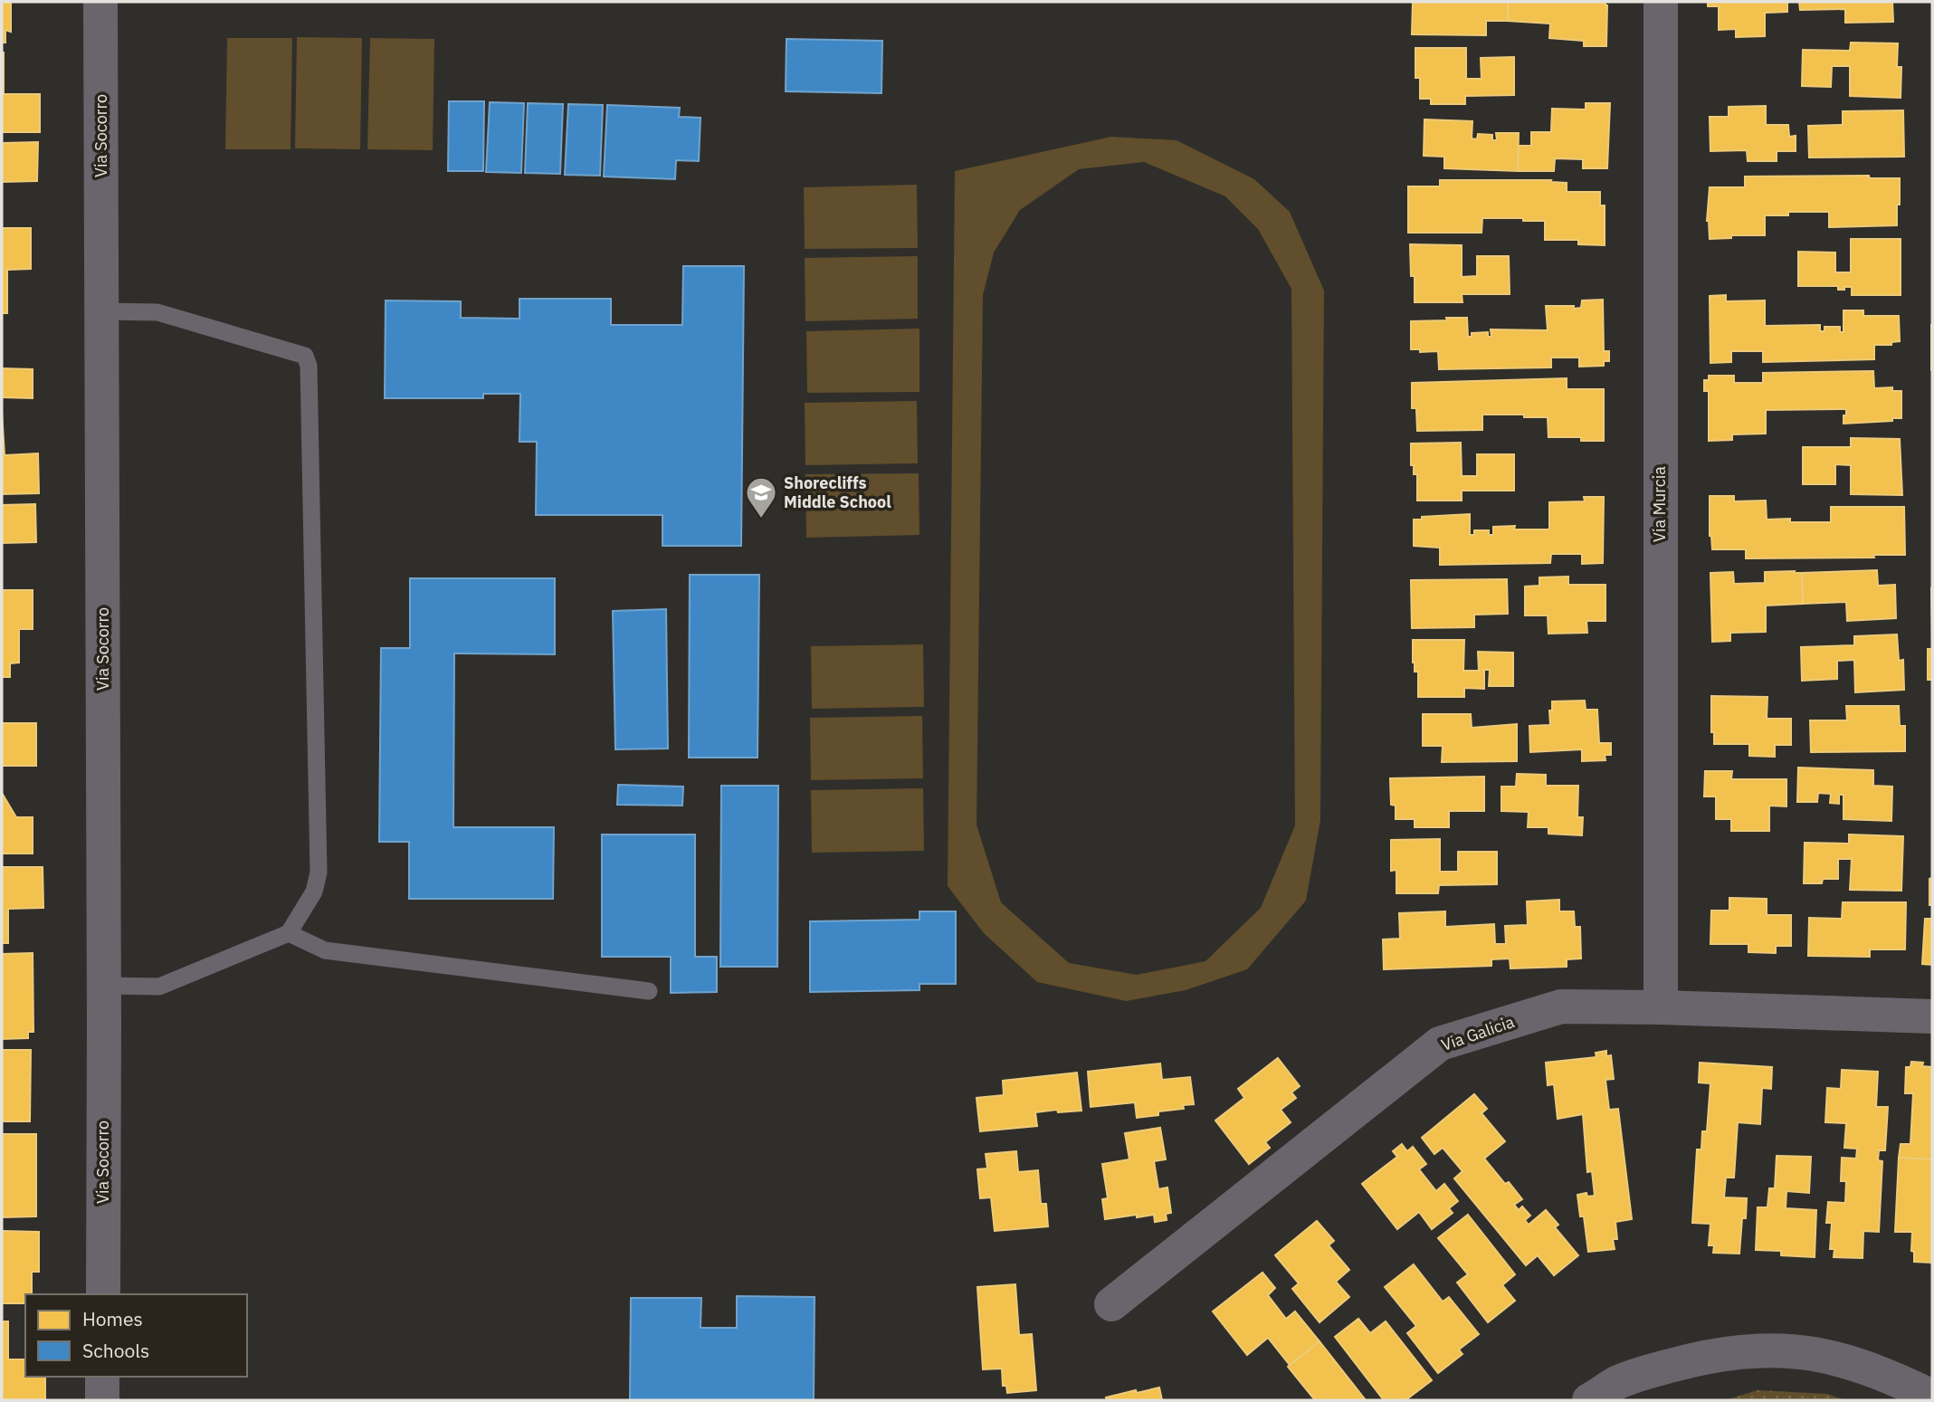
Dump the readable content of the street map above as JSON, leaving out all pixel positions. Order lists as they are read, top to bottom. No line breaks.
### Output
{"streets":{"street":["Via Socorro","Via Murcia","Via Galicia"]},"crossings":[["Via Murcia","Via Galicia"]],"places":{"school or university":["Shorecliffs Middle School"]},"legend":["Homes","Schools"]}
